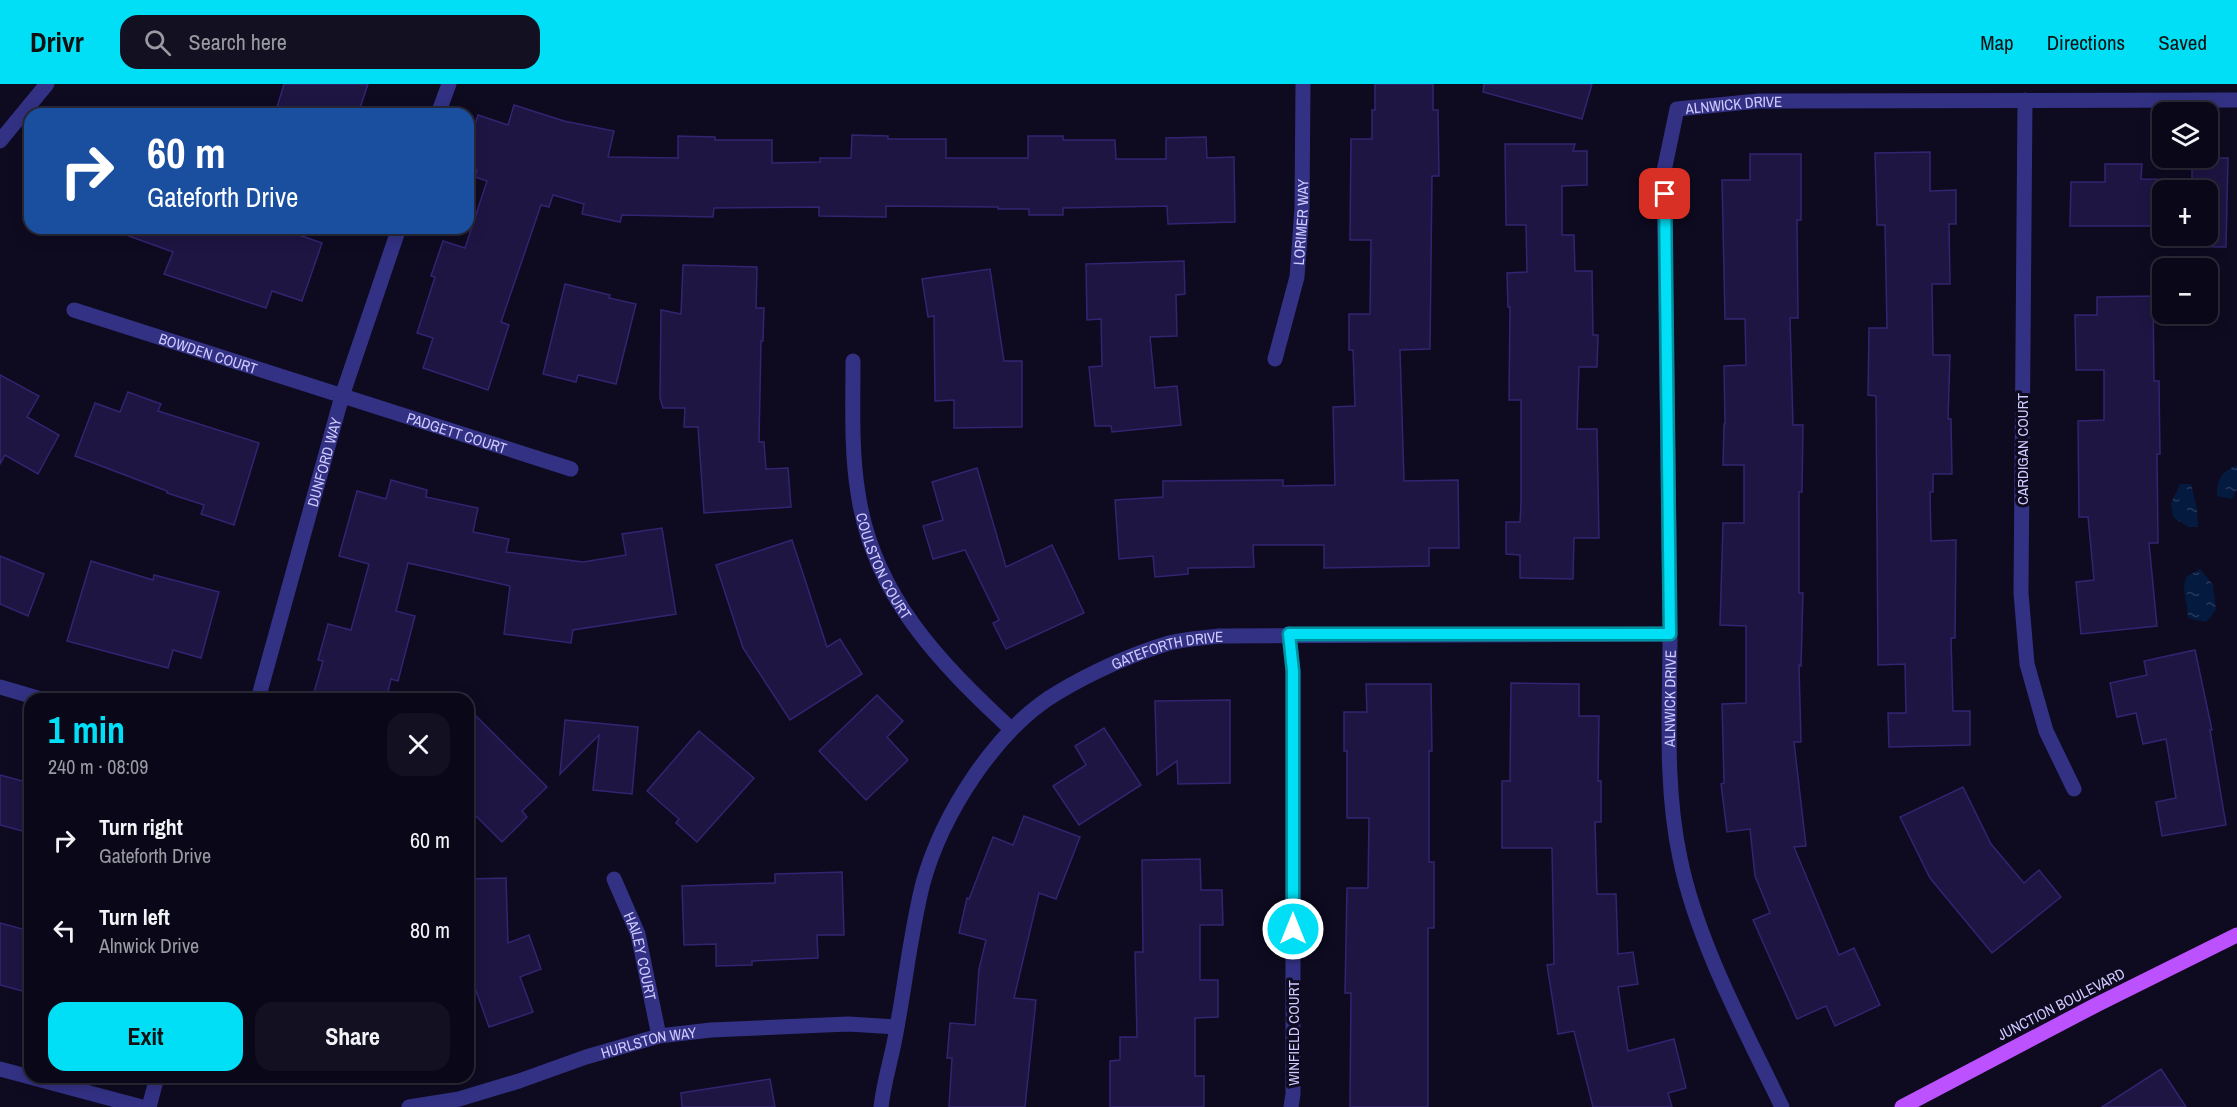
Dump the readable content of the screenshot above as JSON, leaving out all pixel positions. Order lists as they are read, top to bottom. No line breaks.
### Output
{"streets":{"main road":["JUNCTION BOULEVARD"],"street":["ALNWICK DRIVE","LORIMER WAY","BOWDEN COURT","PADGETT COURT","CARDIGAN COURT","DUNFORD WAY","COULSTON COURT","GATEFORTH DRIVE","HAILEY COURT","WINFIELD COURT","HURLSTON WAY"]},"crossings":[["ALNWICK DRIVE","CARDIGAN COURT"],["ALNWICK DRIVE","GATEFORTH DRIVE"],["BOWDEN COURT","PADGETT COURT"],["BOWDEN COURT","DUNFORD WAY"],["PADGETT COURT","DUNFORD WAY"],["COULSTON COURT","GATEFORTH DRIVE"],["GATEFORTH DRIVE","WINFIELD COURT"],["GATEFORTH DRIVE","HURLSTON WAY"],["HAILEY COURT","HURLSTON WAY"]],"page":{"header":"Drivr","search":"Search here","nav":["Map","Directions","Saved"],"map_buttons":["+","−"],"turn":["60 m","Gateforth Drive"],"heading":["1 min","240 m · 08:09"],"list":[{"name":"Turn right","note":"Gateforth Drive","value":"60 m"},{"name":"Turn left","note":"Alnwick Drive","value":"80 m"}],"buttons":["Exit","Share"]}}
